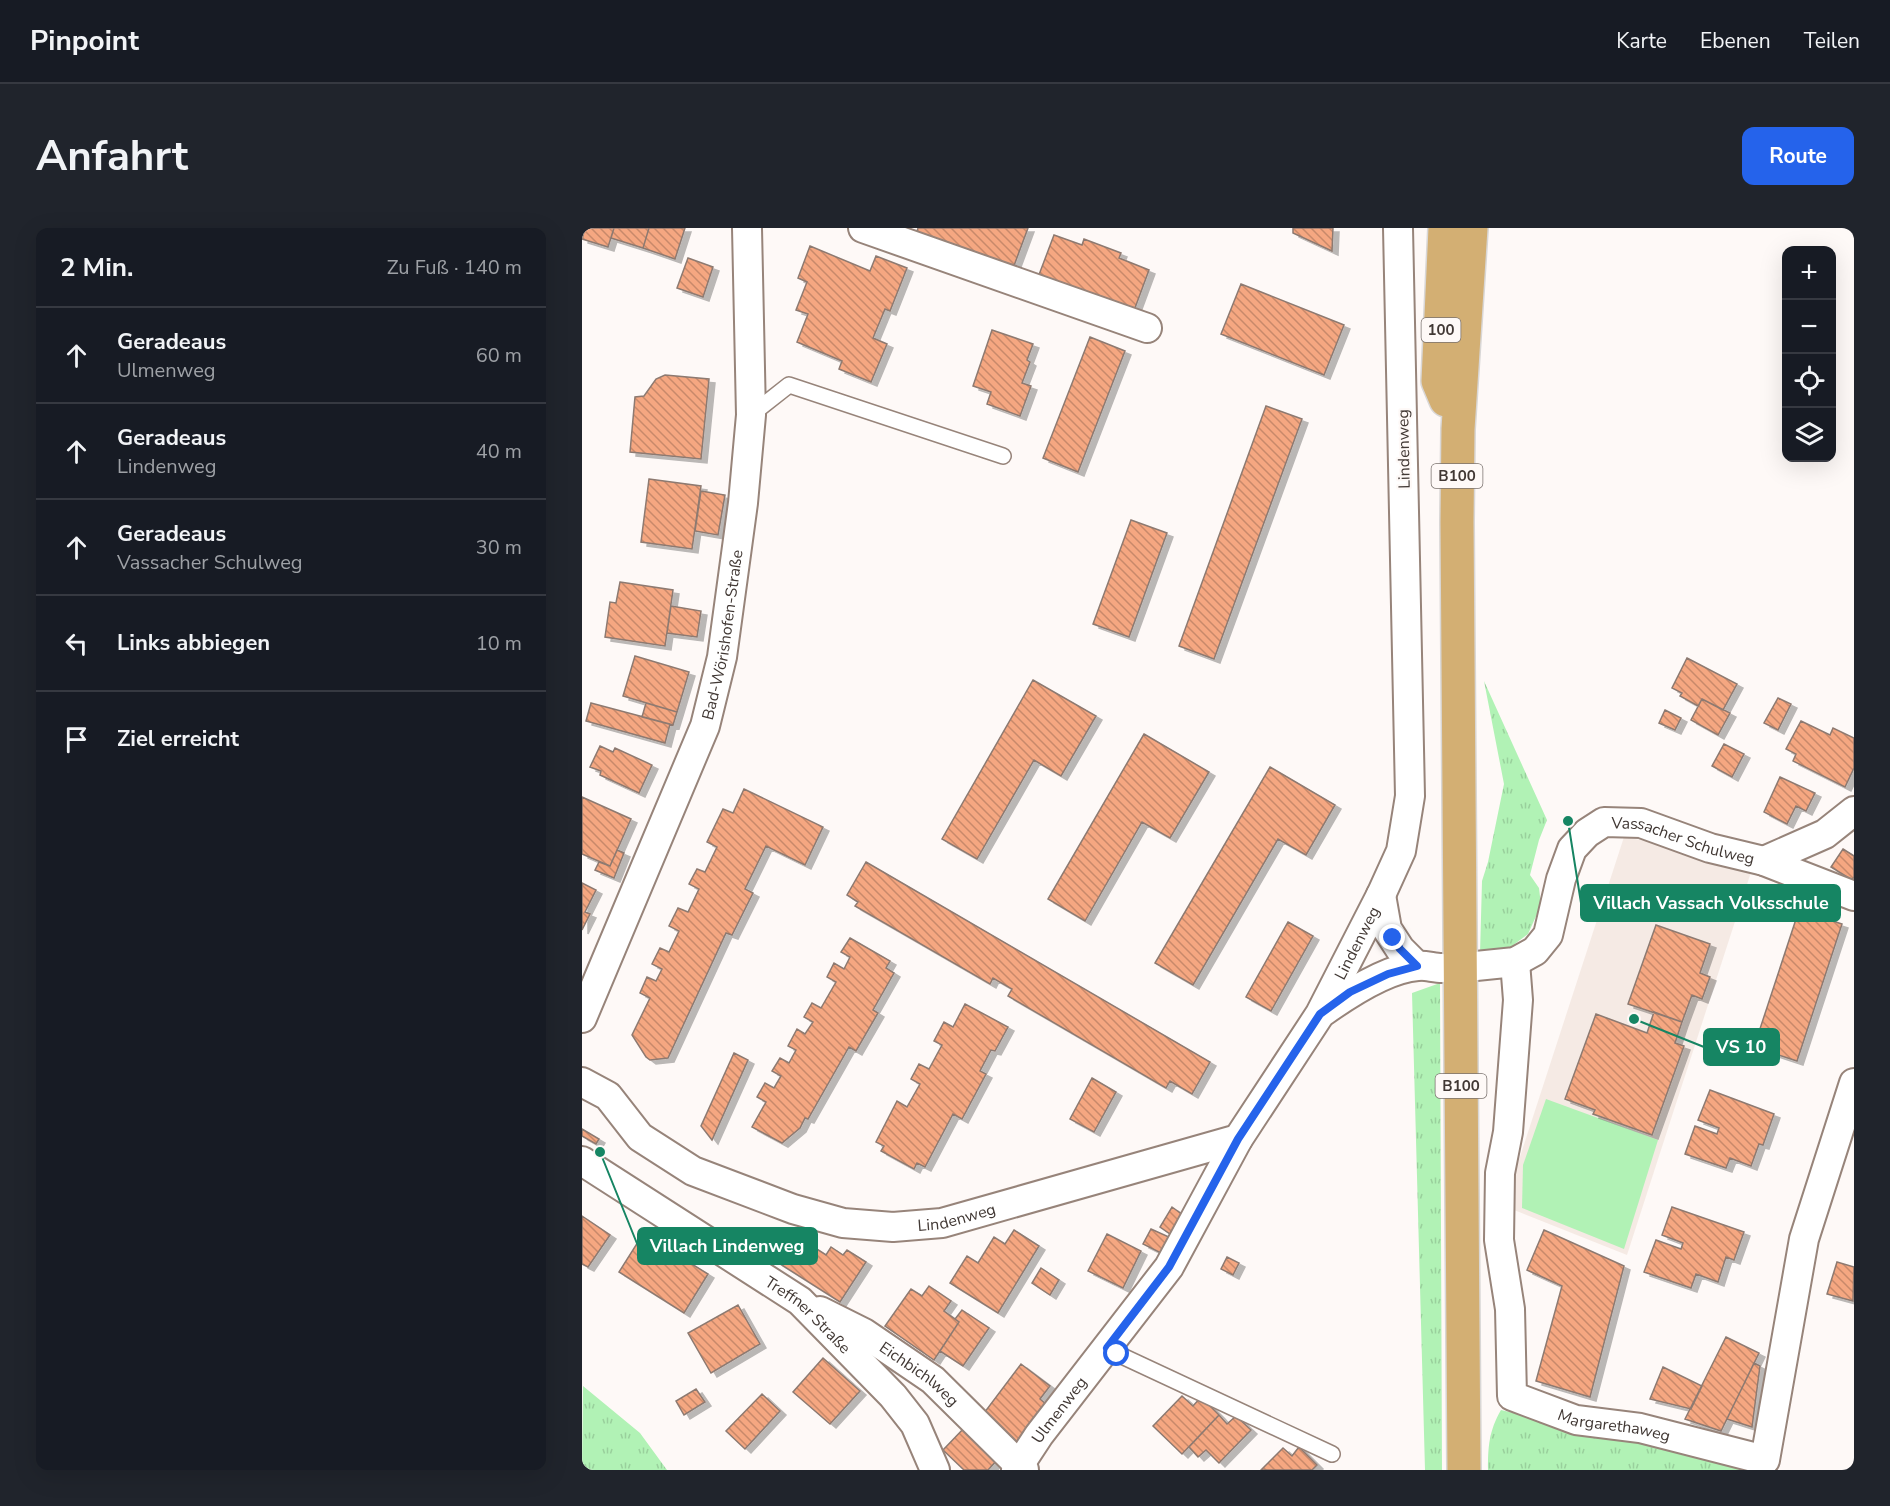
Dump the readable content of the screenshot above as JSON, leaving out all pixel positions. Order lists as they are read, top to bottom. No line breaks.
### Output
{"streets":{"main road":["100","B100"],"street":["Lindenweg","Bad-Wörishofen-Straße","Vassacher Schulweg","Treffner Straße","Eichbichlweg","Ulmenweg","Margarethaweg"]},"crossings":[["100","B100"],["Lindenweg","Ulmenweg"],["Vassacher Schulweg","Margarethaweg"],["Treffner Straße","Eichbichlweg"],["Eichbichlweg","Ulmenweg"]],"places":["Villach Vassach Volksschule","VS 10","Villach Lindenweg"],"page":{"header":"Pinpoint","nav":["Karte","Ebenen","Teilen"],"buttons":"Route","title":"Anfahrt","heading":["2 Min.","Zu Fuß · 140 m"],"map_buttons":["+","−"],"list":[["Geradeaus","Ulmenweg","60 m"],["Geradeaus","Lindenweg","40 m"],["Geradeaus","Vassacher Schulweg","30 m"],["Links abbiegen","10 m"],"Ziel erreicht"]}}
